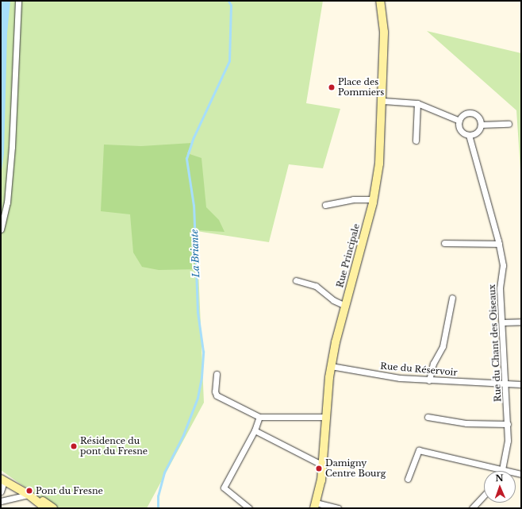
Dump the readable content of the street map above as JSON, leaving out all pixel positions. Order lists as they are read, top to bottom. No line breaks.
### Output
{"streets":{"street":["Rue Principale","Rue du Chant des Oiseaux","Rue du Réservoir"]},"crossings":[["Rue Principale","Rue du Réservoir"],["Rue du Chant des Oiseaux","Rue du Réservoir"]],"water":["La Briante"],"places":["Place des Pommiers","Résidence du pont du Fresne","Damigny Centre Bourg","Pont du Fresne"],"north":"top"}
